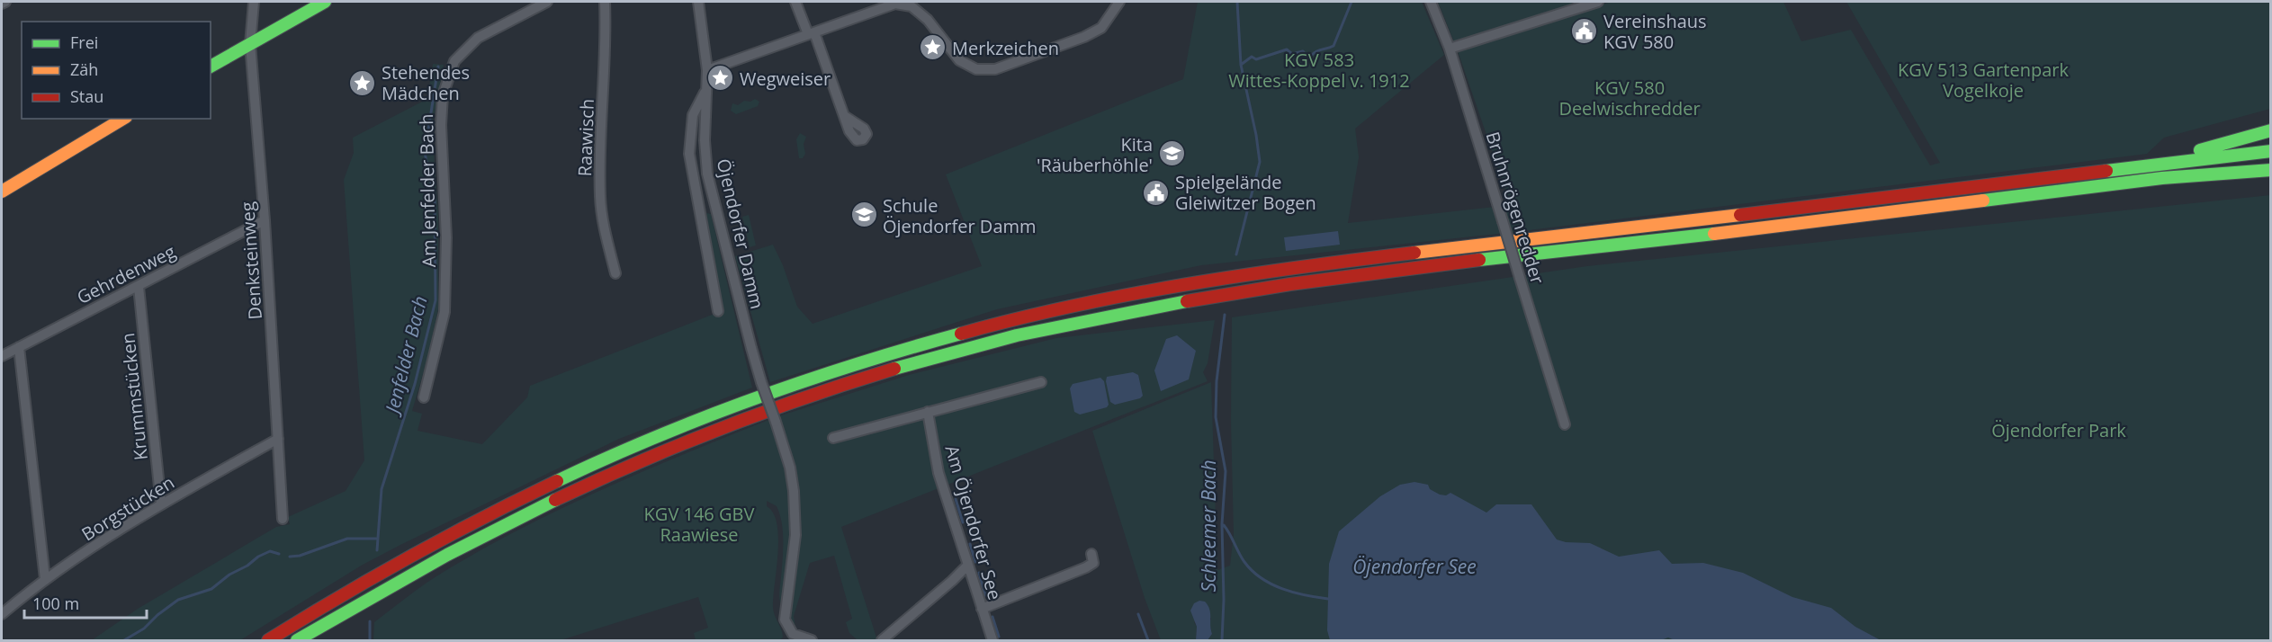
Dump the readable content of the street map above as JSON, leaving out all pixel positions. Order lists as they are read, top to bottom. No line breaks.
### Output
{"streets":{"street":["Raawisch","Am Jenfelder Bach","Bruhnrögenredder","Öjendorfer Damm","Denksteinweg","Gehrdenweg","Krummstücken","Borgstücken","Am Öjendorfer See"]},"crossings":[["Denksteinweg","Gehrdenweg"],["Denksteinweg","Borgstücken"],["Gehrdenweg","Krummstücken"],["Krummstücken","Borgstücken"]],"water":["Jenfelder Bach","Schleemer Bach","Öjendorfer See"],"parks":["KGV 583 Wittes-Koppel v. 1912","KGV 513 Gartenpark Vogelkoje","KGV 580 Deelwischredder","Öjendorfer Park","KGV 146 GBV Raawiese"],"places":{"public building":["Vereinshaus KGV 580","Spielgelände Gleiwitzer Bogen"],"place":["Merkzeichen","Wegweiser","Stehendes Mädchen"],"school or university":["Kita 'Räuberhöhle'","Schule Öjendorfer Damm"]},"legend":["Frei","Zäh","Stau"],"scale_bar":"100 m"}
